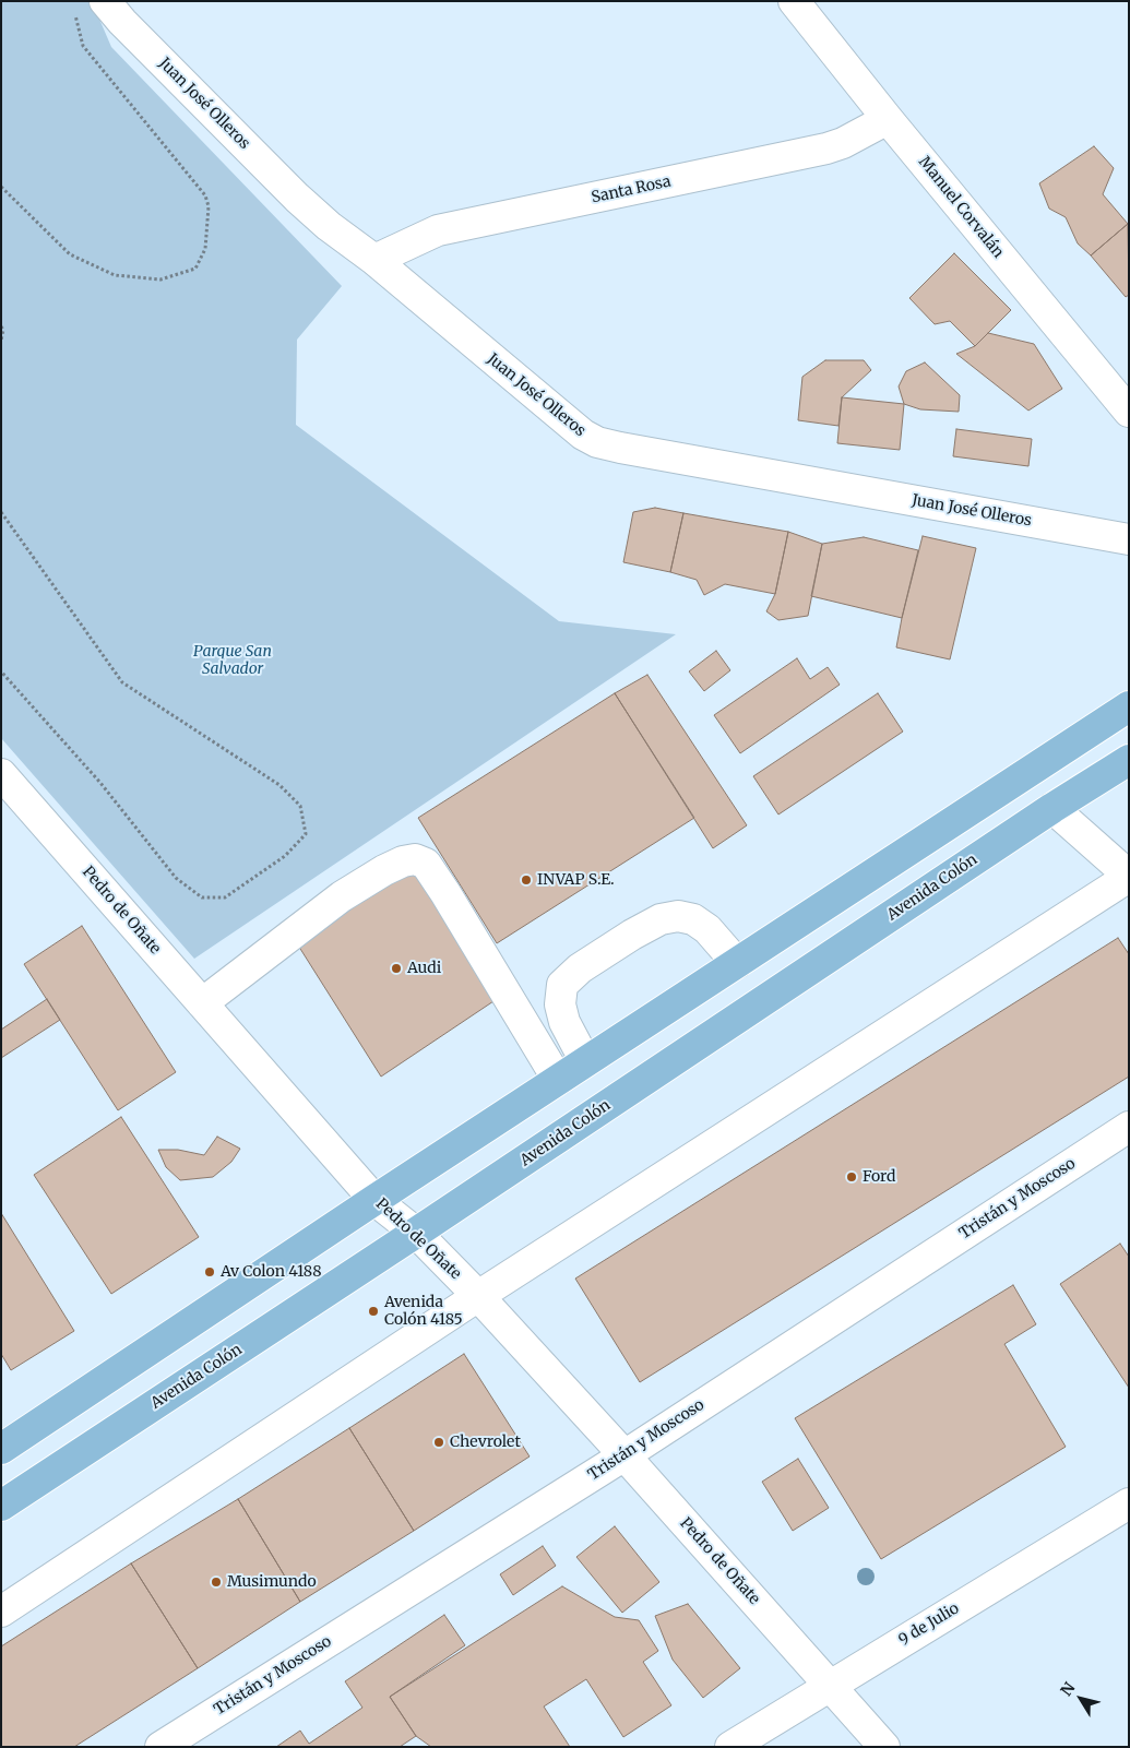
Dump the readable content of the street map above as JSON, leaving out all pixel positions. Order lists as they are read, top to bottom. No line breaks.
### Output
{"streets":{"main road":["Avenida Colón"],"street":["Juan José Olleros","Santa Rosa","Manuel Corvalán","Pedro de Oñate","Tristán y Moscoso","9 de Julio"]},"crossings":[["Juan José Olleros","Santa Rosa"],["Santa Rosa","Manuel Corvalán"],["Avenida Colón","Pedro de Oñate"],["Pedro de Oñate","Tristán y Moscoso"],["Pedro de Oñate","9 de Julio"]],"parks":["Parque San Salvador"],"places":["INVAP S.E.","Audi","Ford","Av Colon 4188","Avenida Colón 4185","Chevrolet","Musimundo"],"north":"top left"}
